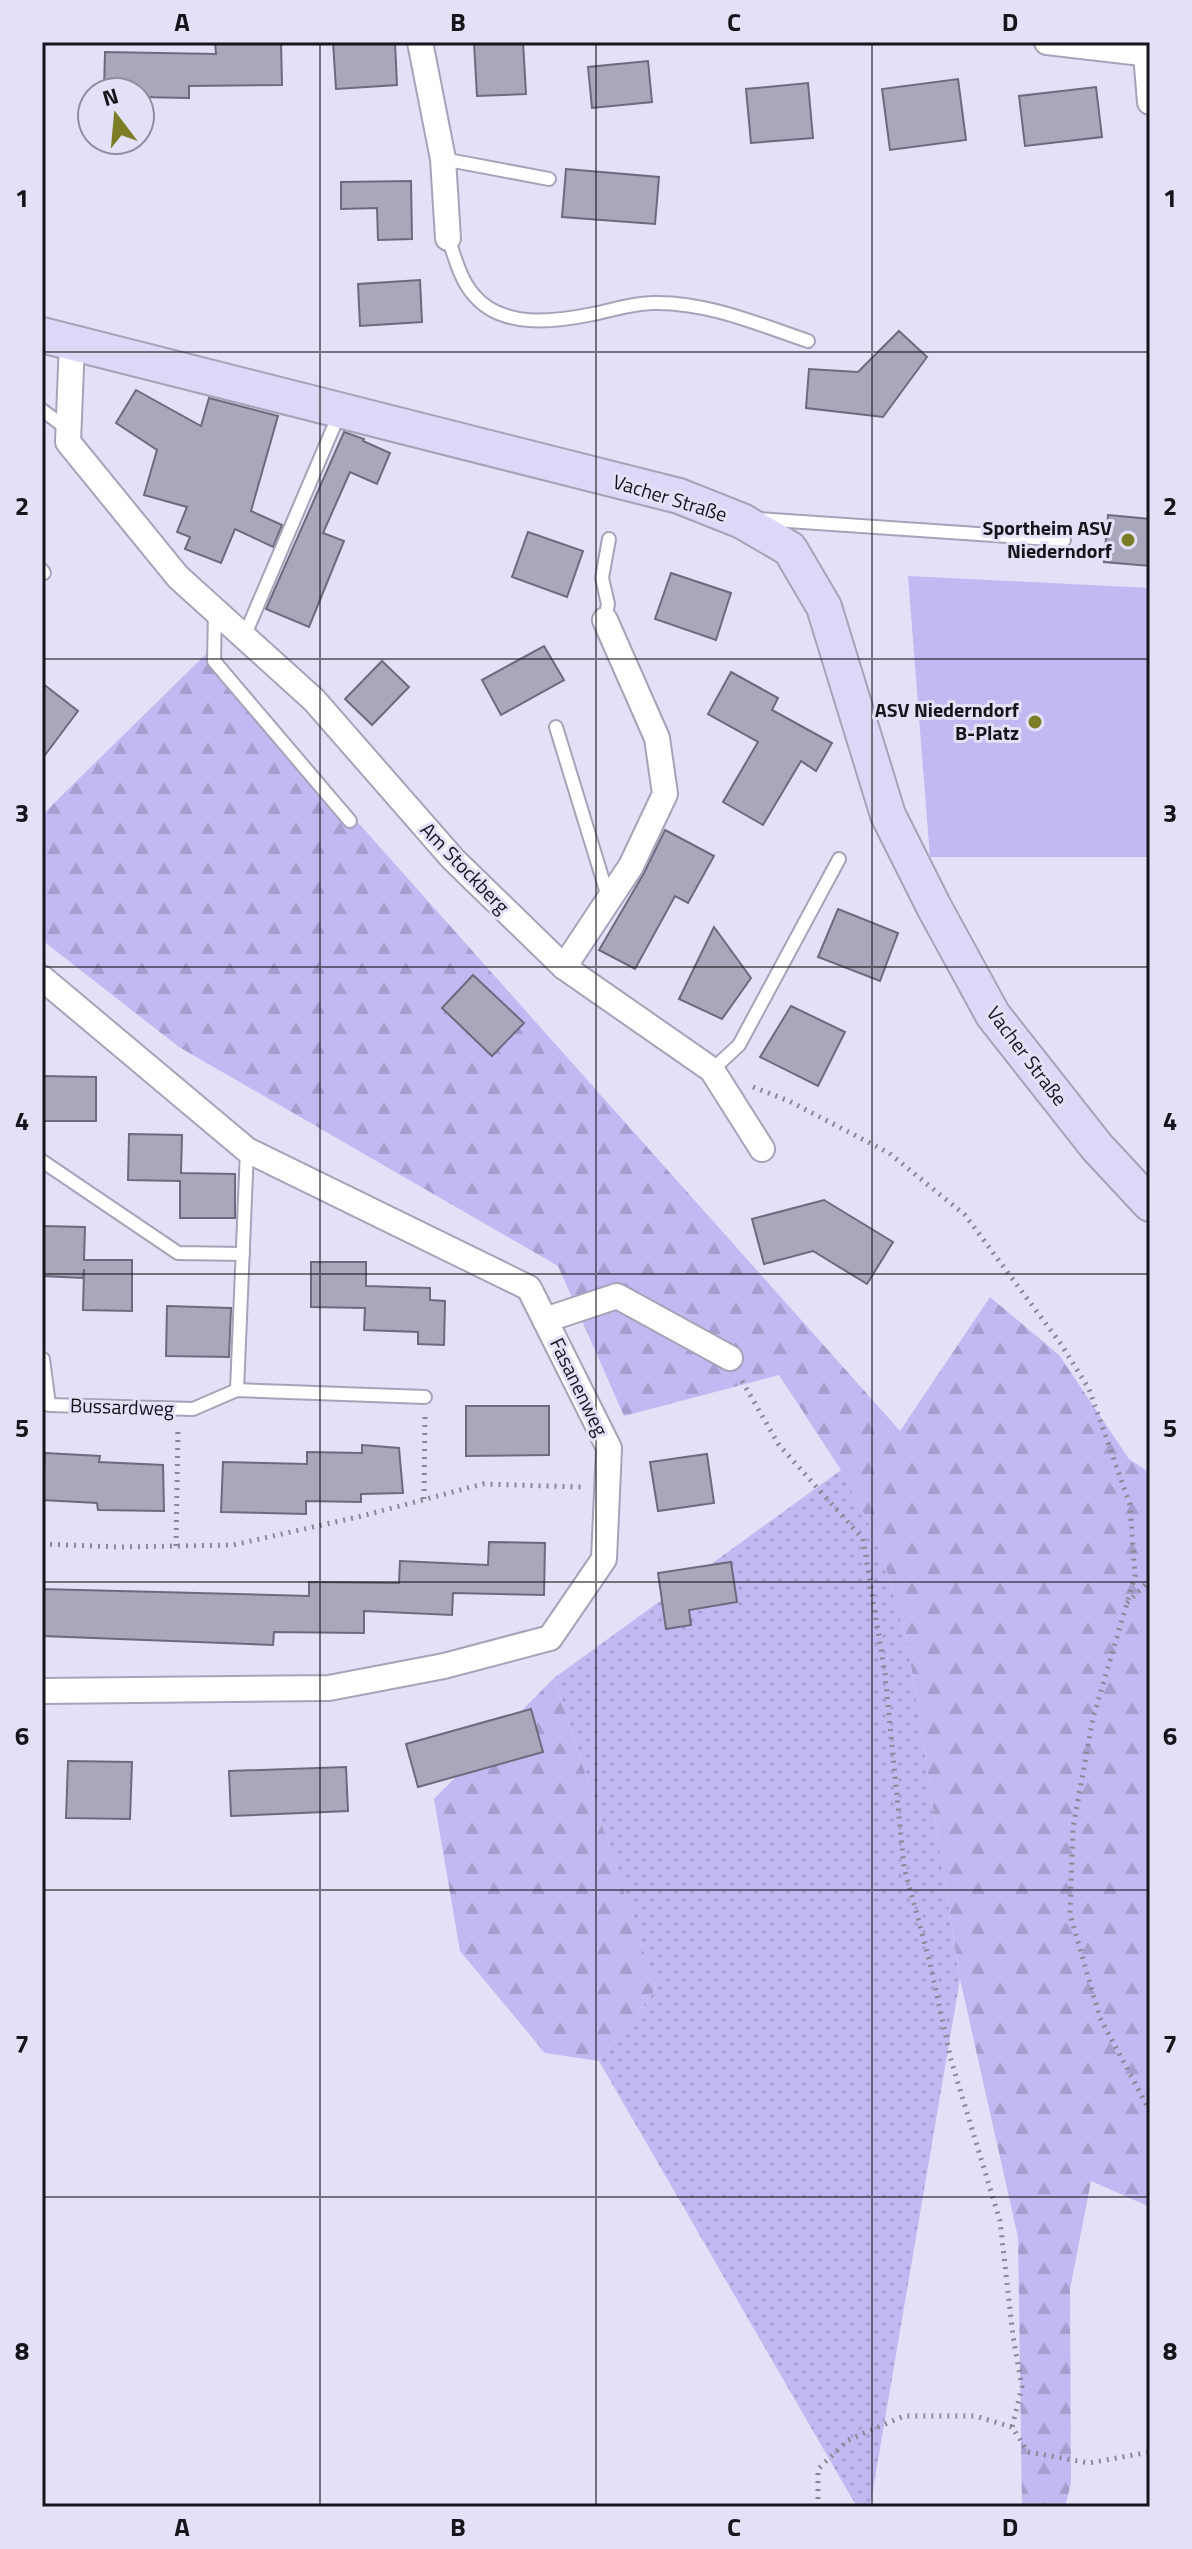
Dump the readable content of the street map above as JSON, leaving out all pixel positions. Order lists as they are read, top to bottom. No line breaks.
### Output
{"streets":{"main road":["Vacher Straße"],"street":["Am Stockberg","Fasanenweg"],"lane":["Bussardweg"]},"crossings":[["Vacher Straße","Am Stockberg"]],"places":["Sportheim ASV Niederndorf","ASV Niederndorf B-Platz"],"north":"top","grid":{"columns":["A","B","C","D"],"rows":["1","2","3","4","5","6","7","8"]}}
